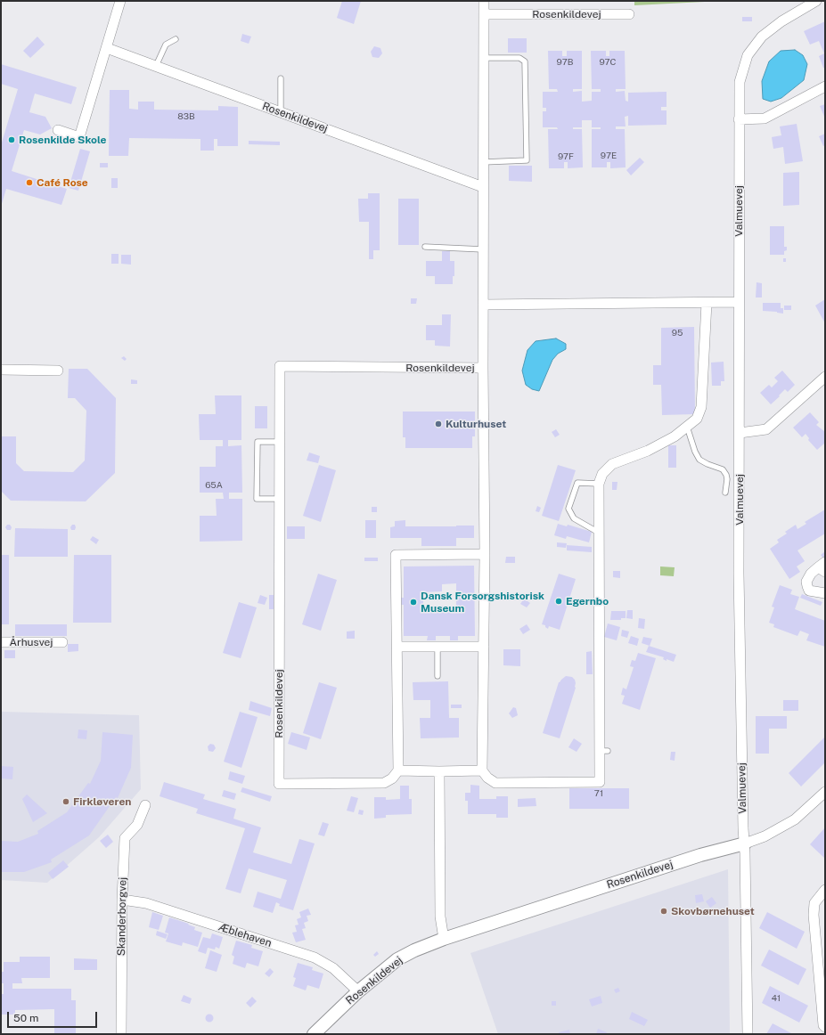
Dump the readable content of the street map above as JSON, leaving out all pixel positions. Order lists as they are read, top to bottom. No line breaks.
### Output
{"streets":{"street":["Rosenkildevej","Valmuevej","Århusvej","Skanderborgvej","Æblehaven"]},"crossings":[["Rosenkildevej","Valmuevej"],["Rosenkildevej","Æblehaven"],["Skanderborgvej","Æblehaven"]],"places":["Rosenkilde Skole","Café Rose","Kulturhuset","Egernbo","Dansk Forsorgshistorisk Museum","Firkløveren","Skovbørnehuset"],"house_numbers":["97B","97C","83B","97E","97F","95","65A","71","41"],"scale_bar":"50 m"}
